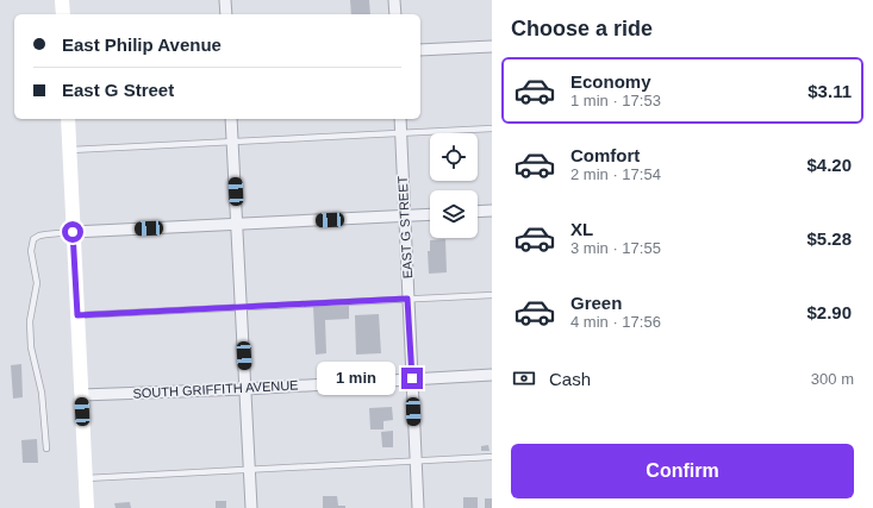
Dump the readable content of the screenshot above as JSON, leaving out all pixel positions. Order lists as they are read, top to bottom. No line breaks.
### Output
{"streets":{"street":["EAST G STREET","SOUTH GRIFFITH AVENUE"]},"crossings":[["EAST G STREET","SOUTH GRIFFITH AVENUE"]],"page":{"heading":"Choose a ride","banner":["East Philip Avenue","East G Street"],"list":[{"name":"Economy","note":"1 min · 17:53","value":"$3.11"},{"name":"Comfort","note":"2 min · 17:54","value":"$4.20"},{"name":"XL","note":"3 min · 17:55","value":"$5.28"},{"name":"Green","note":"4 min · 17:56","value":"$2.90"}],"pay":["Cash","300 m"],"bubble":"1 min","buttons":"Confirm"}}
